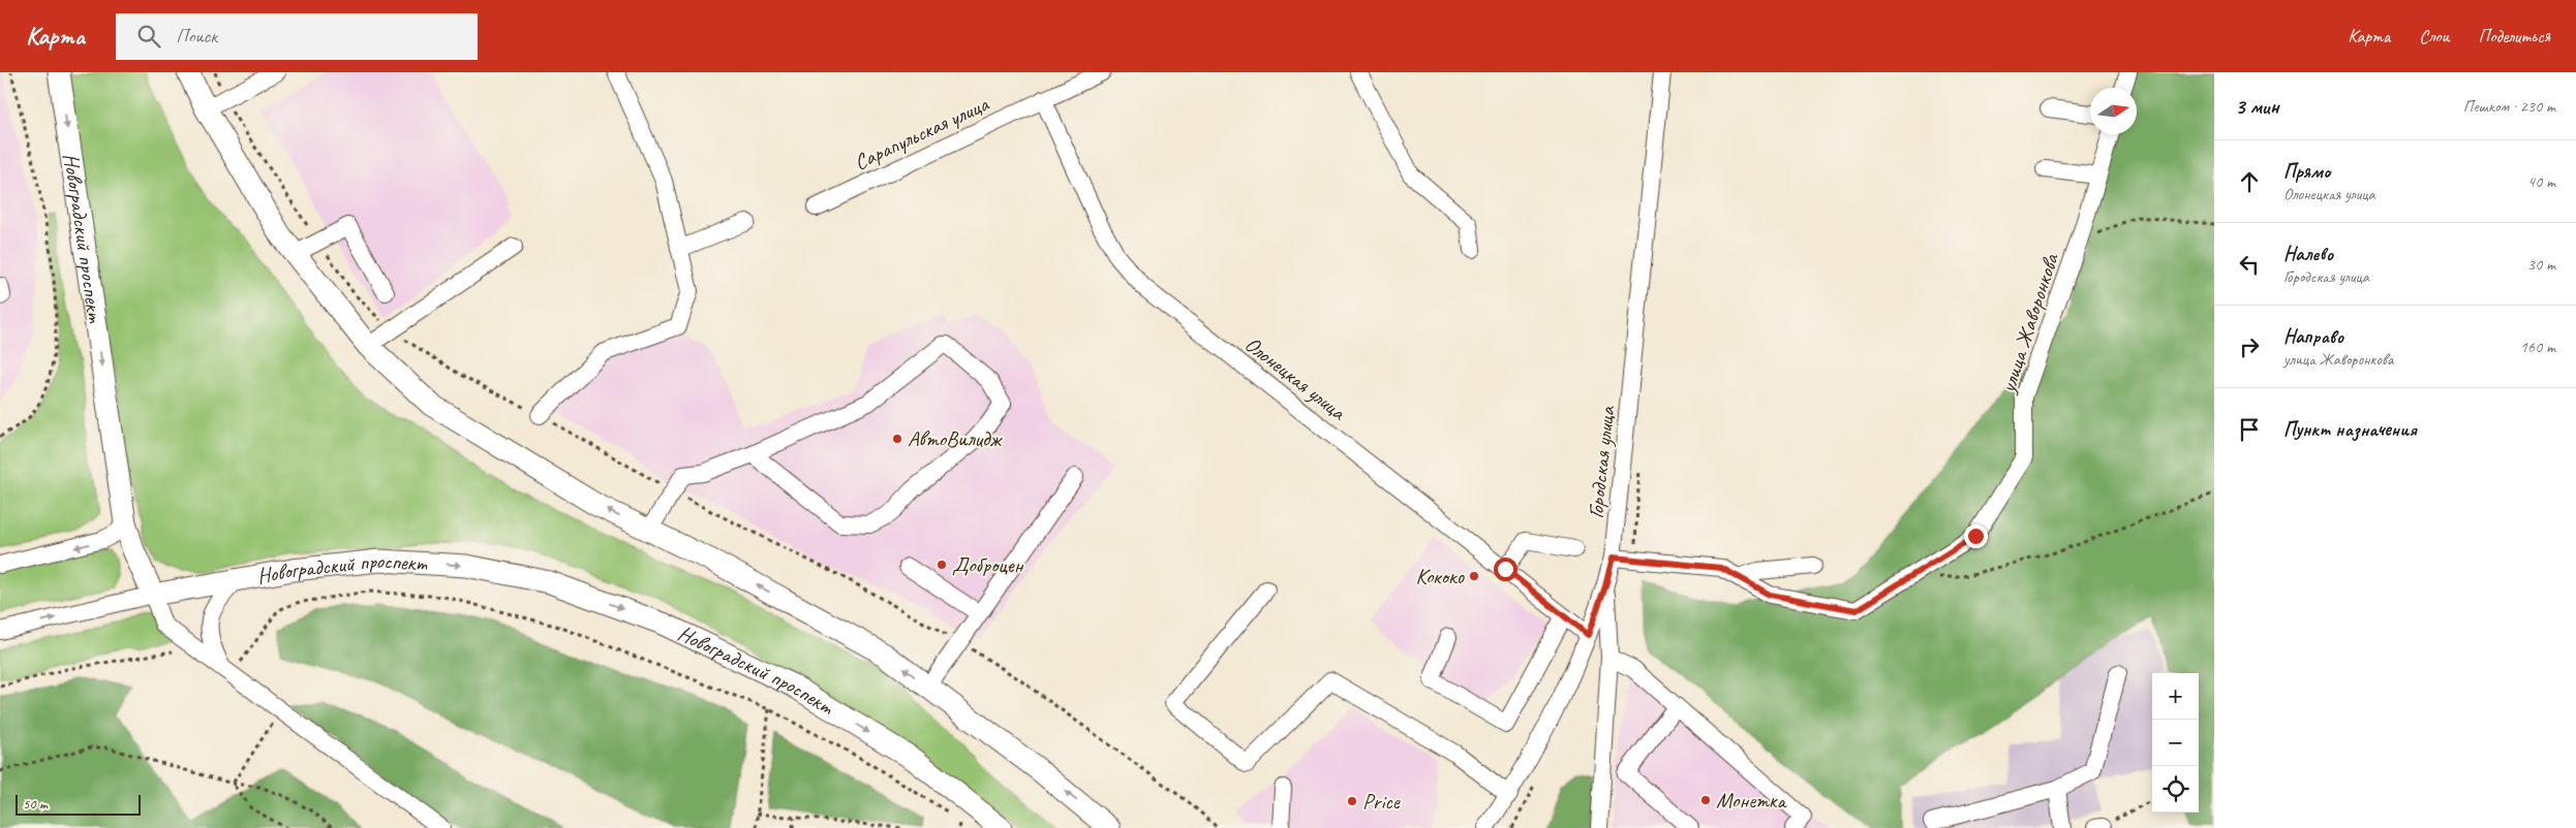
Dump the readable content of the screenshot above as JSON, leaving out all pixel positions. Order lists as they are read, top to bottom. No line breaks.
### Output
{"streets":{"main road":["Новоградский проспект"],"street":["Сарапульская улица","улица Жаворонкова","Олонецкая улица","Городская улица"]},"crossings":[["Сарапульская улица","Олонецкая улица"],["улица Жаворонкова","Городская улица"],["Олонецкая улица","Городская улица"]],"places":["АвтоВилидж","Доброцен","Кококо","Монетка","Price"],"scale_bar":"50 m","north":"right","page":{"header":"Карта","search":"Поиск","nav":["Карта","Слои","Поделиться"],"heading":["3 мин","Пешком · 230 m"],"list":[["Прямо","Олонецкая улица","40 m"],["Налево","Городская улица","30 m"],["Направо","улица Жаворонкова","160 m"],"Пункт назначения"],"map_buttons":["+","−"],"scale":"50 m"}}
